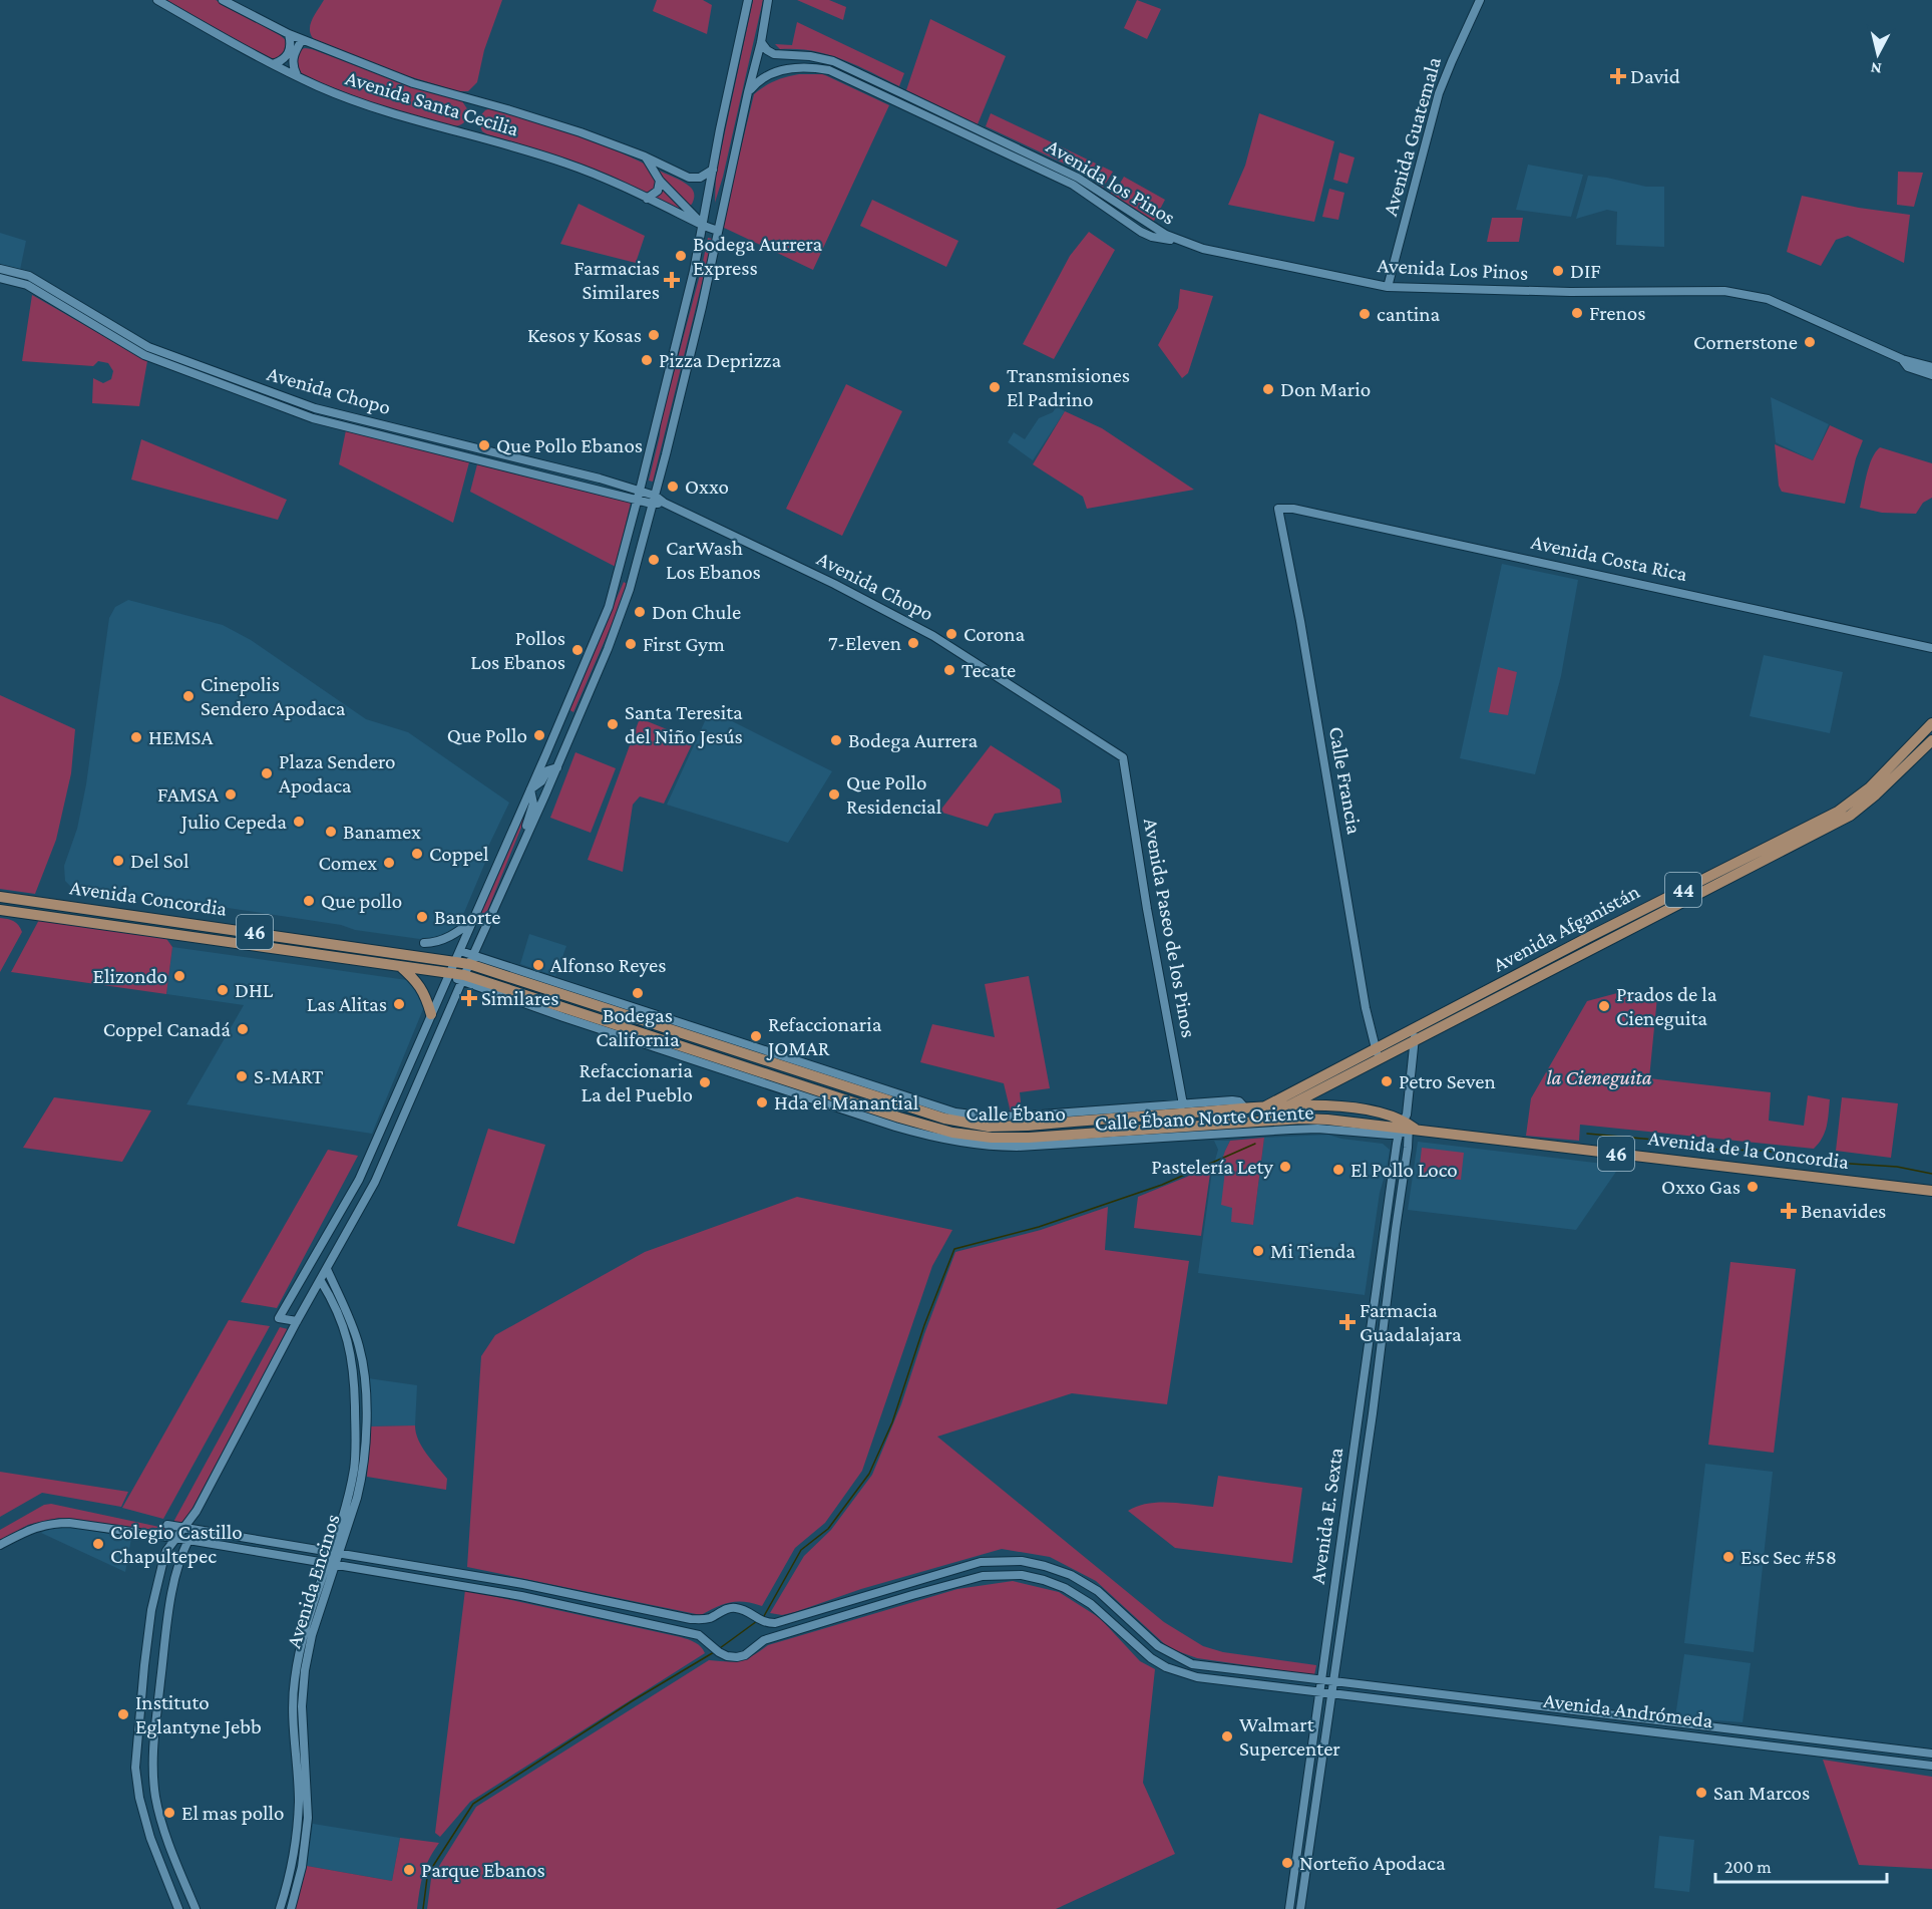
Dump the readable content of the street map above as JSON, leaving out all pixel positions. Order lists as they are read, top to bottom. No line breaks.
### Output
{"streets":{"main road":["44","Avenida Concordia","Avenida Afganistán","46","Calle Ébano","Avenida de la Concordia"],"street":["Avenida Santa Cecilia","Avenida Guatemala","Avenida los Pinos","Avenida Los Pinos","Avenida Chopo","Avenida Costa Rica","Calle Francia","Avenida Paseo de los Pinos","Calle Ébano Norte Oriente","Avenida E. Sexta","Avenida Encinos","Avenida Andrómeda"]},"crossings":[["Avenida Guatemala","Avenida Los Pinos"],["Avenida los Pinos","Avenida Los Pinos"],["Avenida Chopo","Avenida Paseo de los Pinos"],["Avenida Costa Rica","Calle Francia"],["Calle Francia","Avenida Afganistán"],["Avenida Concordia","Calle Ébano"],["Avenida Afganistán","Calle Ébano"],["Calle Ébano","Calle Ébano Norte Oriente"],["Calle Ébano","Avenida de la Concordia"],["Calle Ébano","Avenida E. Sexta"],["Calle Ébano Norte Oriente","Avenida de la Concordia"],["Calle Ébano Norte Oriente","Avenida E. Sexta"],["Avenida de la Concordia","Avenida E. Sexta"],["Avenida E. Sexta","Avenida Andrómeda"]],"parks":["la Cieneguita"],"places":{"health":["David","Farmacias Similares","Similares","Benavides","Farmacia Guadalajara"],"other":["Bodega Aurrera Express","DIF","Frenos","cantina","Kesos y Kosas","Cornerstone","Pizza Deprizza","Transmisiones El Padrino","Don Mario","Que Pollo Ebanos","Oxxo","CarWash Los Ebanos","Don Chule","Corona","7-Eleven","First Gym","Pollos Los Ebanos","Tecate","Cinepolis Sendero Apodaca","Santa Teresita del Niño Jesús","Que Pollo","HEMSA","Bodega Aurrera","Plaza Sendero Apodaca","FAMSA","Que Pollo Residencial","Julio Cepeda","Banamex","Coppel","Del Sol","Comex","Que pollo","Banorte","Alfonso Reyes","Elizondo","DHL","Bodegas California","Las Alitas","Prados de la Cieneguita","Coppel Canadá","Refaccionaria JOMAR","S-MART","Petro Seven","Refaccionaria La del Pueblo","Hda el Manantial","Pastelería Lety","El Pollo Loco","Oxxo Gas","Mi Tienda","Colegio Castillo Chapultepec","Esc Sec #58","Instituto Eglantyne Jebb","Walmart Supercenter","San Marcos","El mas pollo","Norteño Apodaca","Parque Ebanos"]},"scale_bar":"200 m","north":"bottom"}
